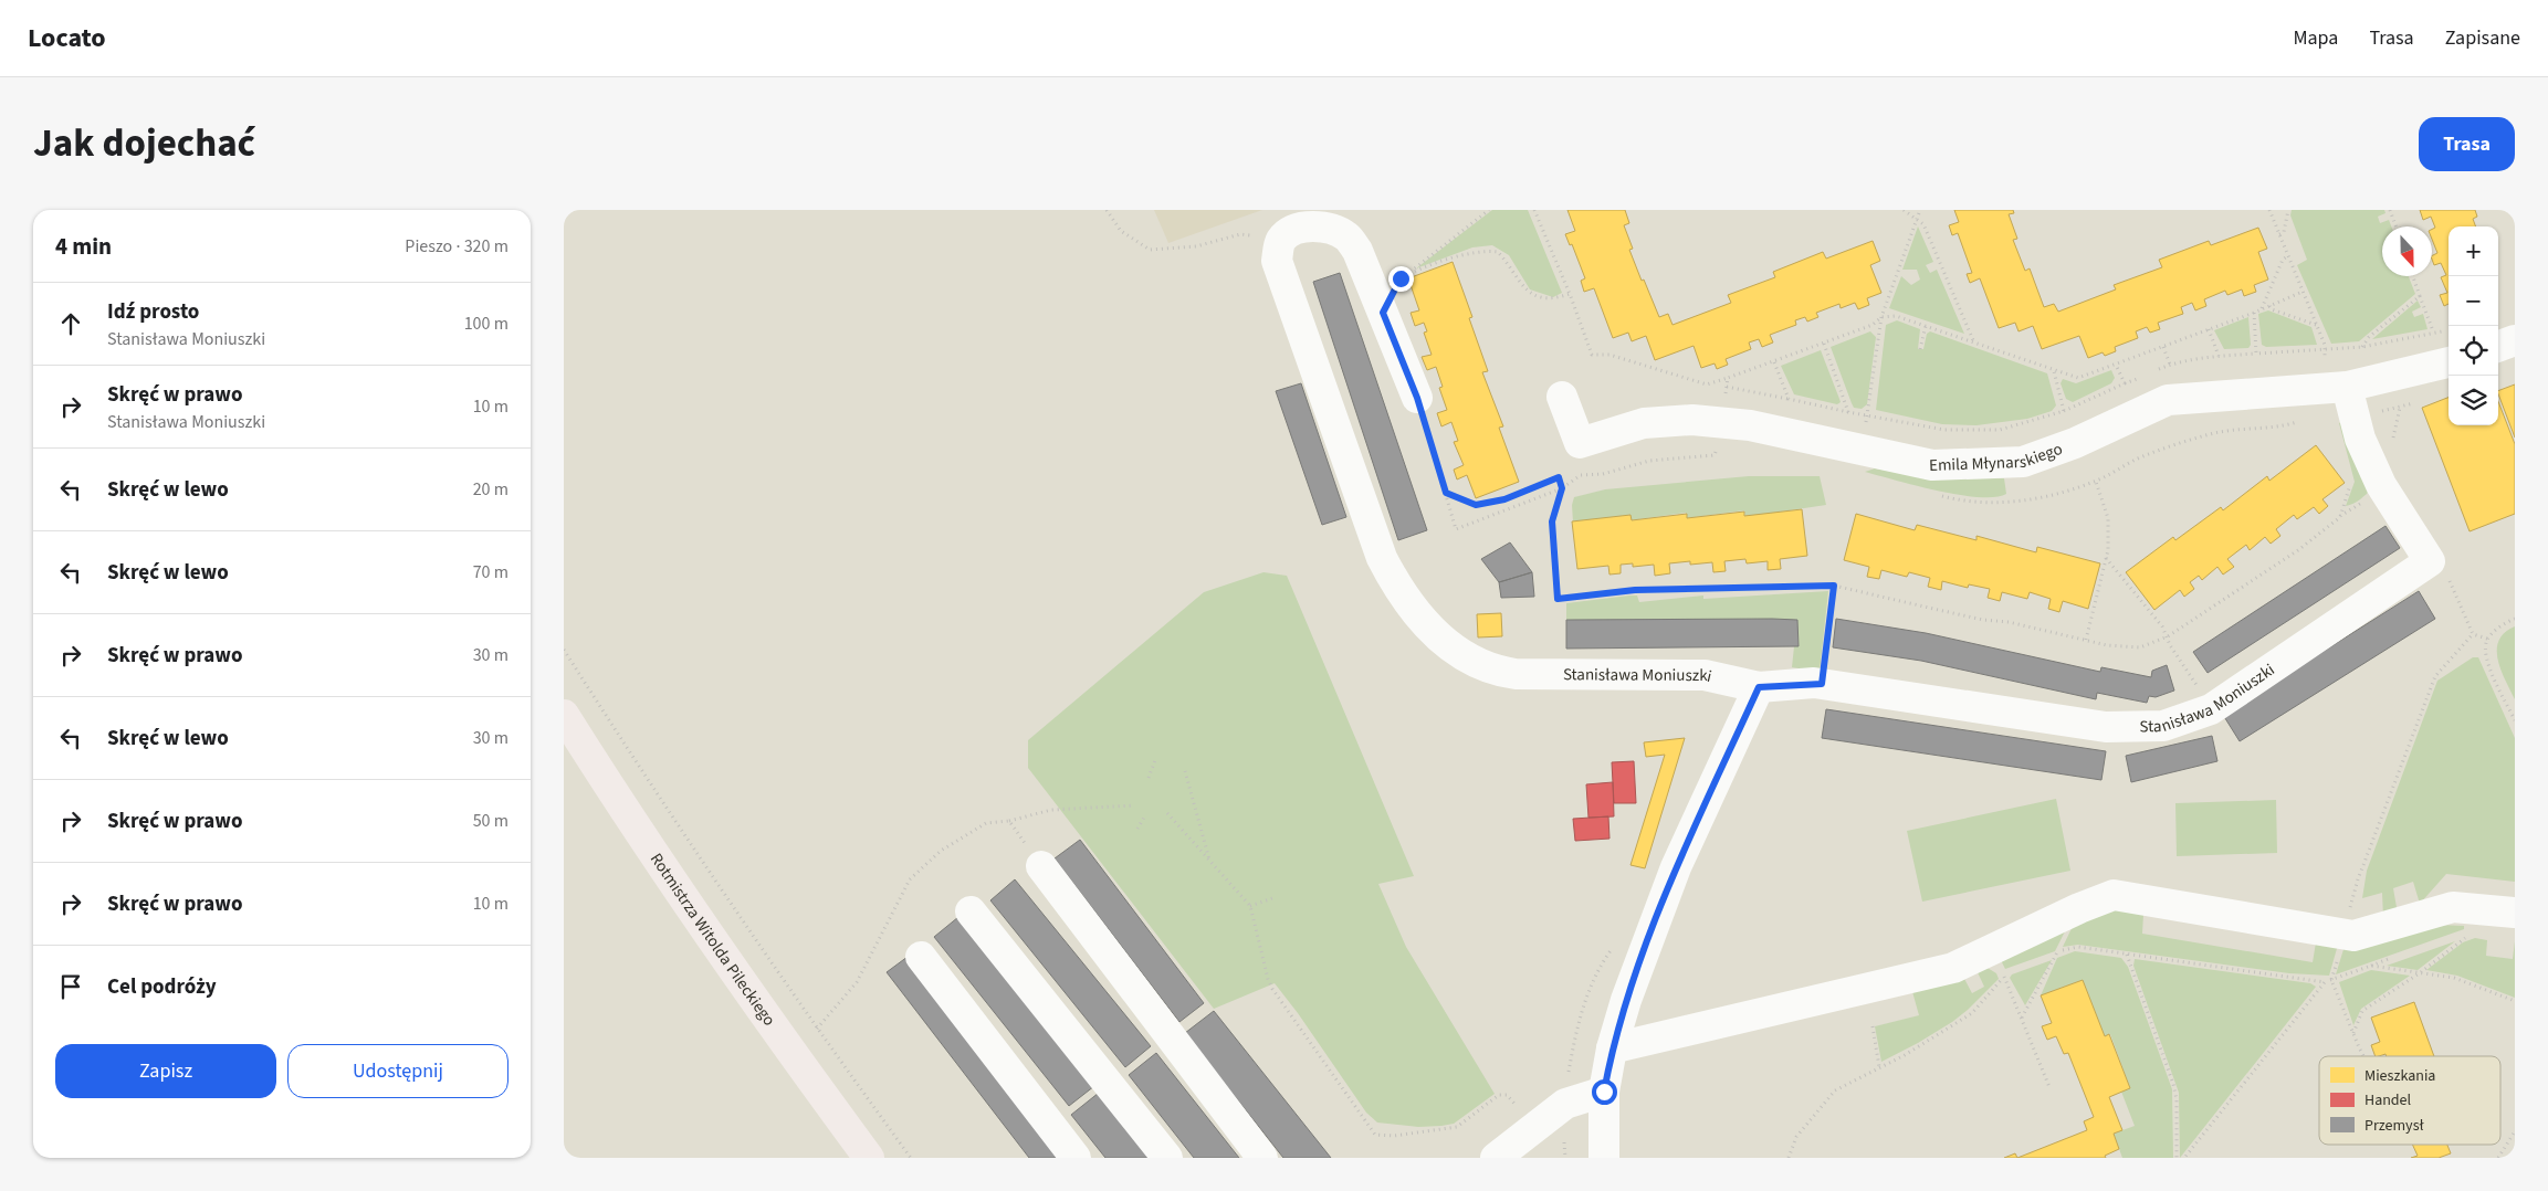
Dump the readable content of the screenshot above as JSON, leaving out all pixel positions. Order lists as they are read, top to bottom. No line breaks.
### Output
{"streets":{"main road":["Rotmistrza Witolda Pileckiego"],"street":["Emila Młynarskiego","Stanisława Moniuszki"]},"crossings":[["Emila Młynarskiego","Stanisława Moniuszki"]],"legend":["Mieszkania","Handel","Przemysł"],"north":"bottom","page":{"header":"Locato","nav":["Mapa","Trasa","Zapisane"],"title":"Jak dojechać","buttons":["Trasa",["Zapisz","Udostępnij"]],"heading":["4 min","Pieszo · 320 m"],"map_buttons":["+","−"],"list":[["Idź prosto","Stanisława Moniuszki","100 m"],["Skręć w prawo","Stanisława Moniuszki","10 m"],["Skręć w lewo","20 m"],["Skręć w lewo","70 m"],["Skręć w prawo","30 m"],["Skręć w lewo","30 m"],["Skręć w prawo","50 m"],["Skręć w prawo","10 m"],"Cel podróży"]}}
